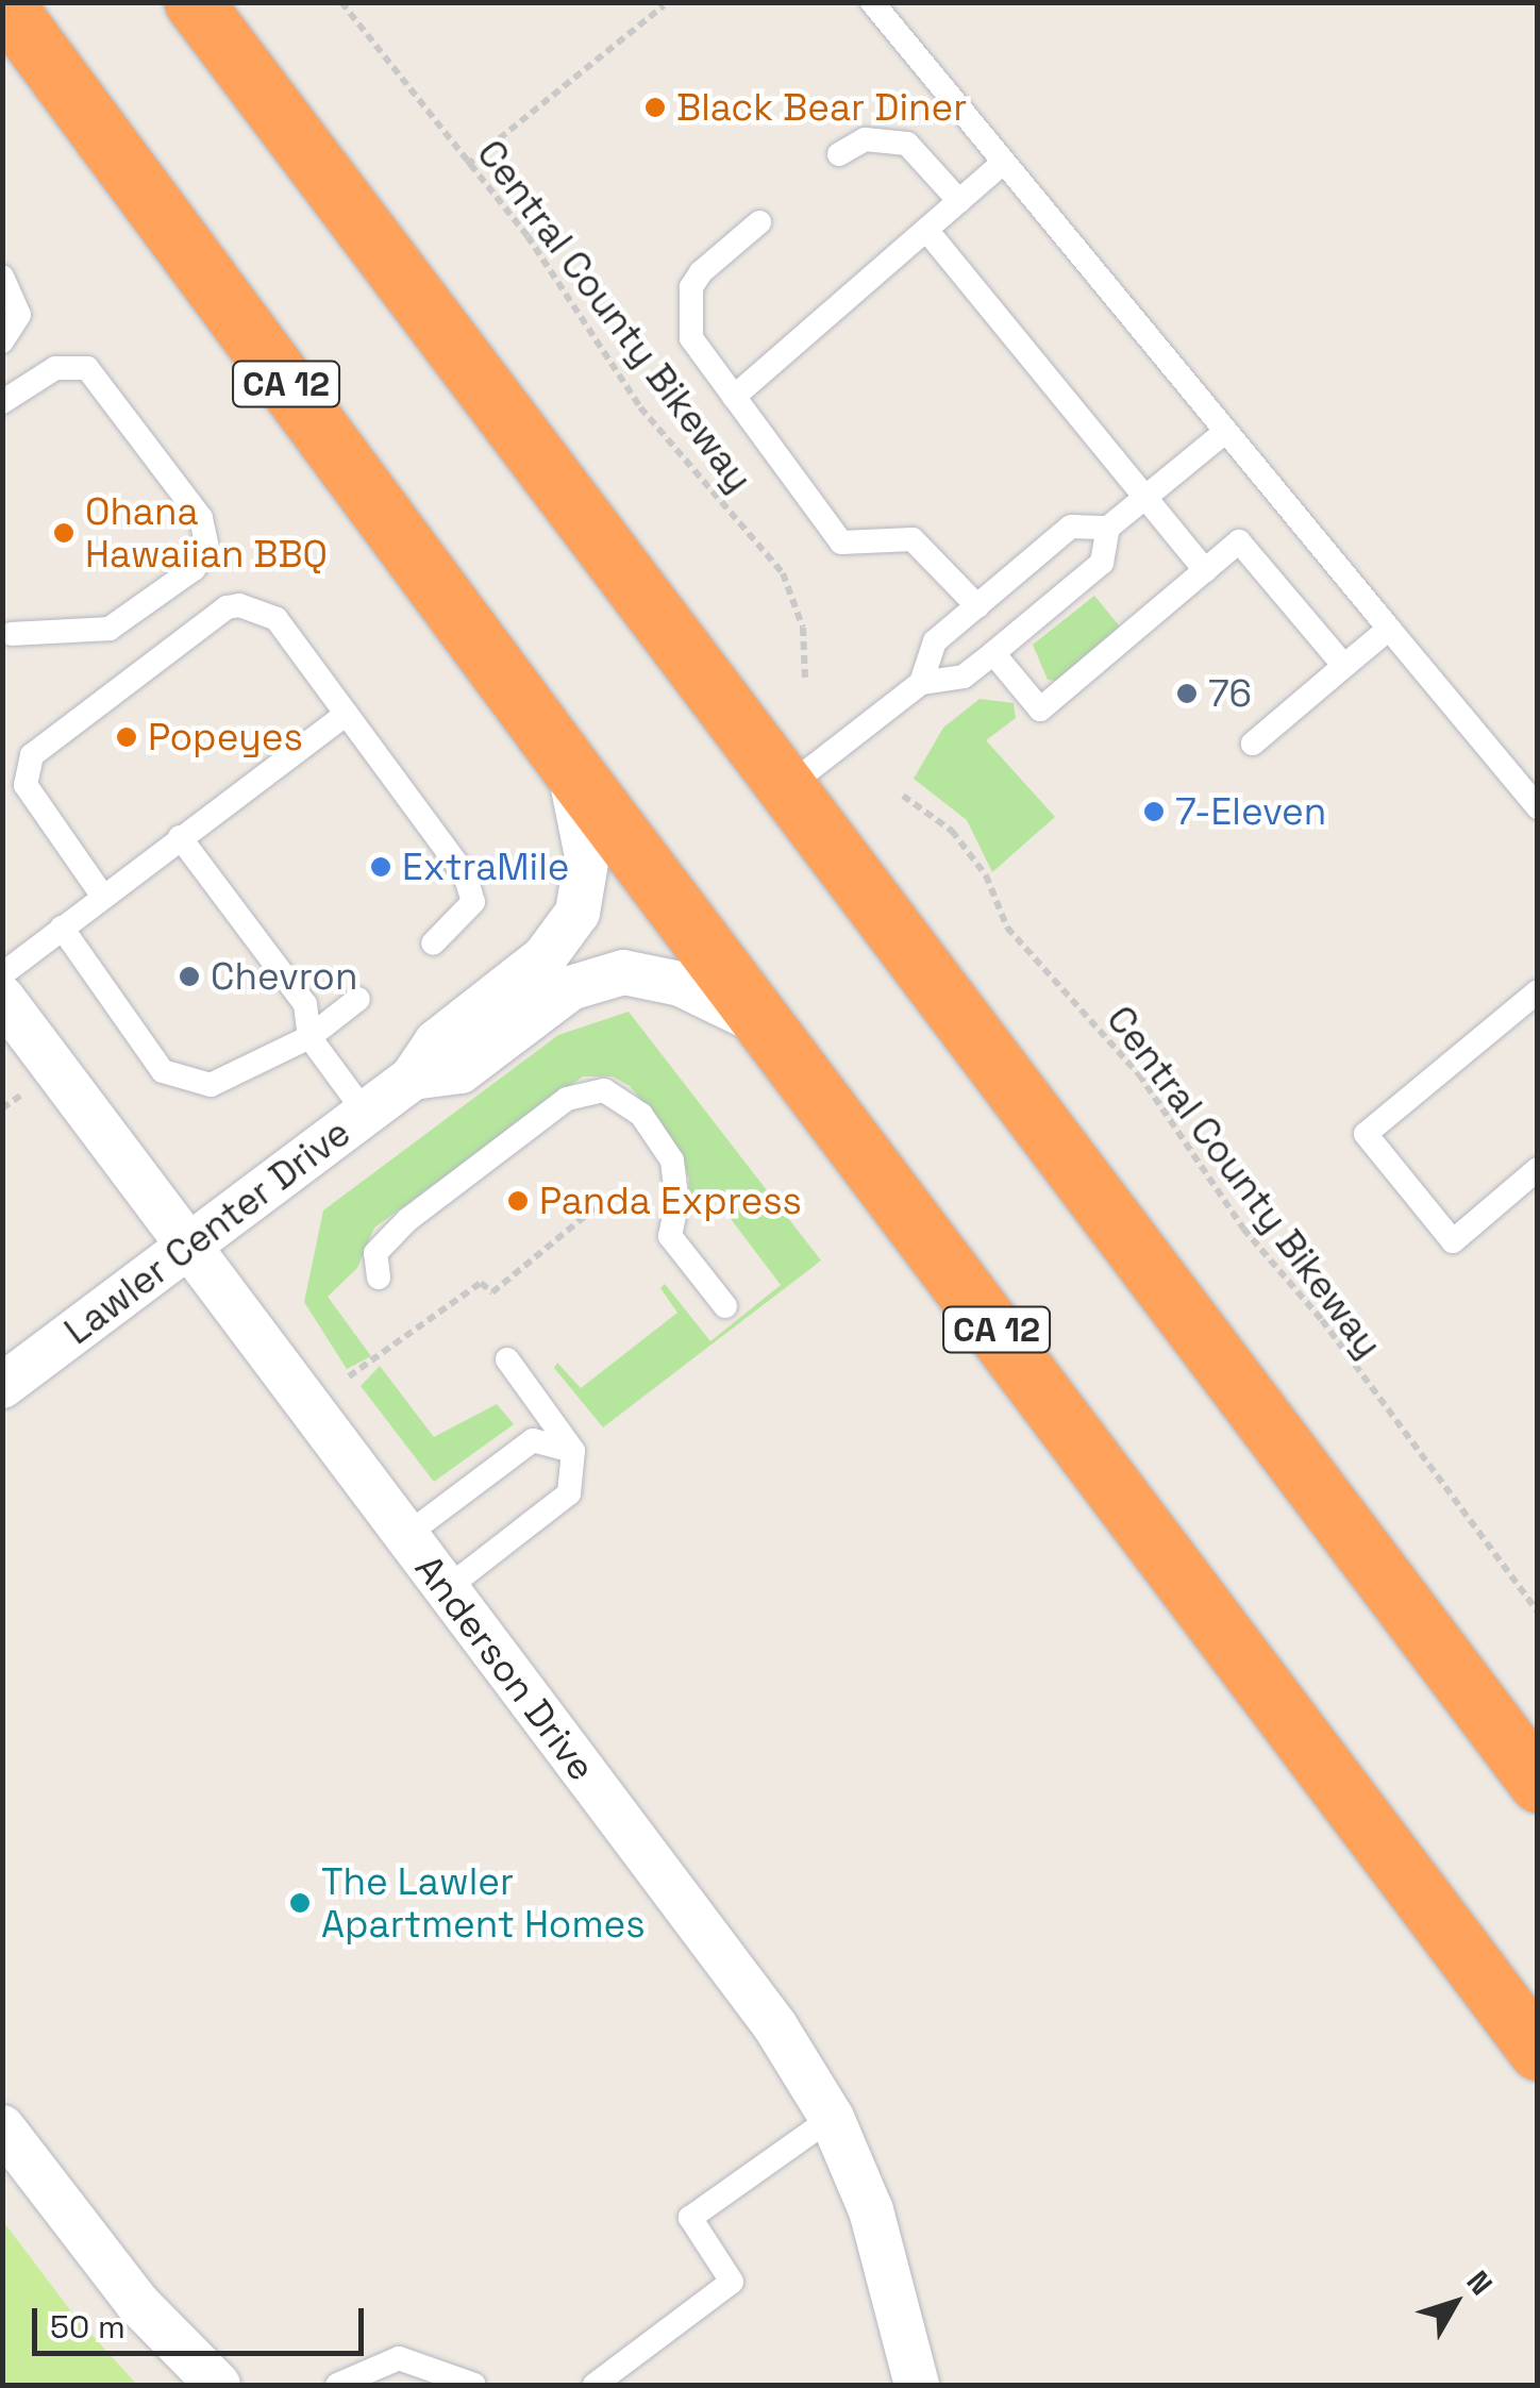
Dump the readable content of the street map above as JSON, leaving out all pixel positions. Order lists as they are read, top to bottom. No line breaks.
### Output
{"streets":{"highway":["CA 12"],"street":["Lawler Center Drive","Anderson Drive"],"path":["Central County Bikeway"]},"crossings":[["CA 12","Lawler Center Drive"],["Lawler Center Drive","Anderson Drive"]],"places":["Black Bear Diner","Ohana Hawaiian BBQ","76","Popeyes","7-Eleven","ExtraMile","Chevron","Panda Express","The Lawler Apartment Homes"],"scale_bar":"50 m","north":"top right"}
